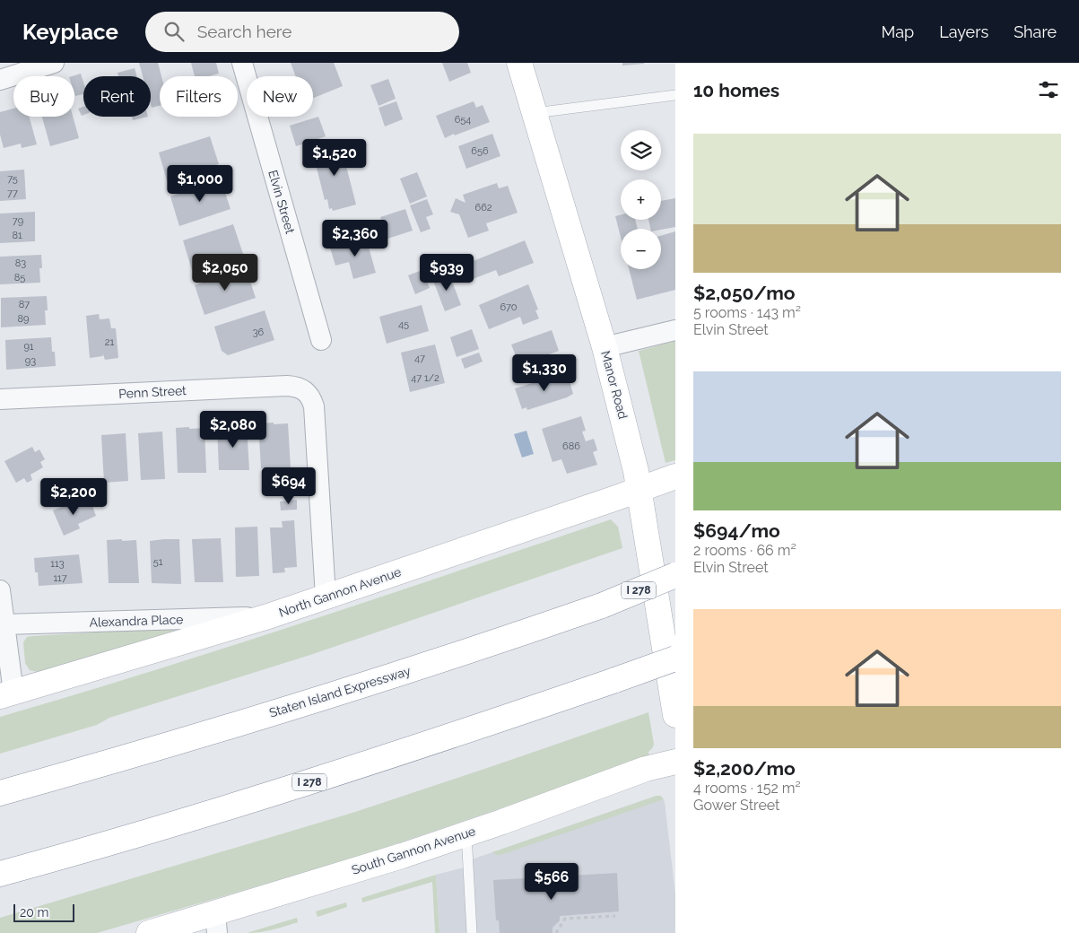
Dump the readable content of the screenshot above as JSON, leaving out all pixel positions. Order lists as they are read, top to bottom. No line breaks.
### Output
{"streets":{"main road":["Manor Road","I 278","North Gannon Avenue","Staten Island Expressway","South Gannon Avenue"],"street":["Elvin Street","Penn Street","Alexandra Place"]},"crossings":[["Manor Road","North Gannon Avenue"],["Penn Street","North Gannon Avenue"],["North Gannon Avenue","Alexandra Place"]],"house_numbers":["654","656","75","77","662","79","81","83","85","87","670","89","45","36","21","91","47","93","47 1/2","686","51","113","117"],"scale_bar":"20 m","page":{"header":"Keyplace","search":"Search here","nav":["Map","Layers","Share"],"heading":"10 homes","chip":["Buy","Rent","Filters","New"],"list":[{"name":"$2,050/mo","note":"5 rooms · 143 m² · Elvin Street"},{"name":"$694/mo","note":"2 rooms · 66 m² · Elvin Street"},{"name":"$2,200/mo","note":"4 rooms · 152 m² · Gower Street"}],"map_buttons":["+","−"],"price":["$1,520","$1,000","$2,360","$2,050","$939","$1,330","$2,080","$694","$2,200","$566"],"scale":"20 m"}}
